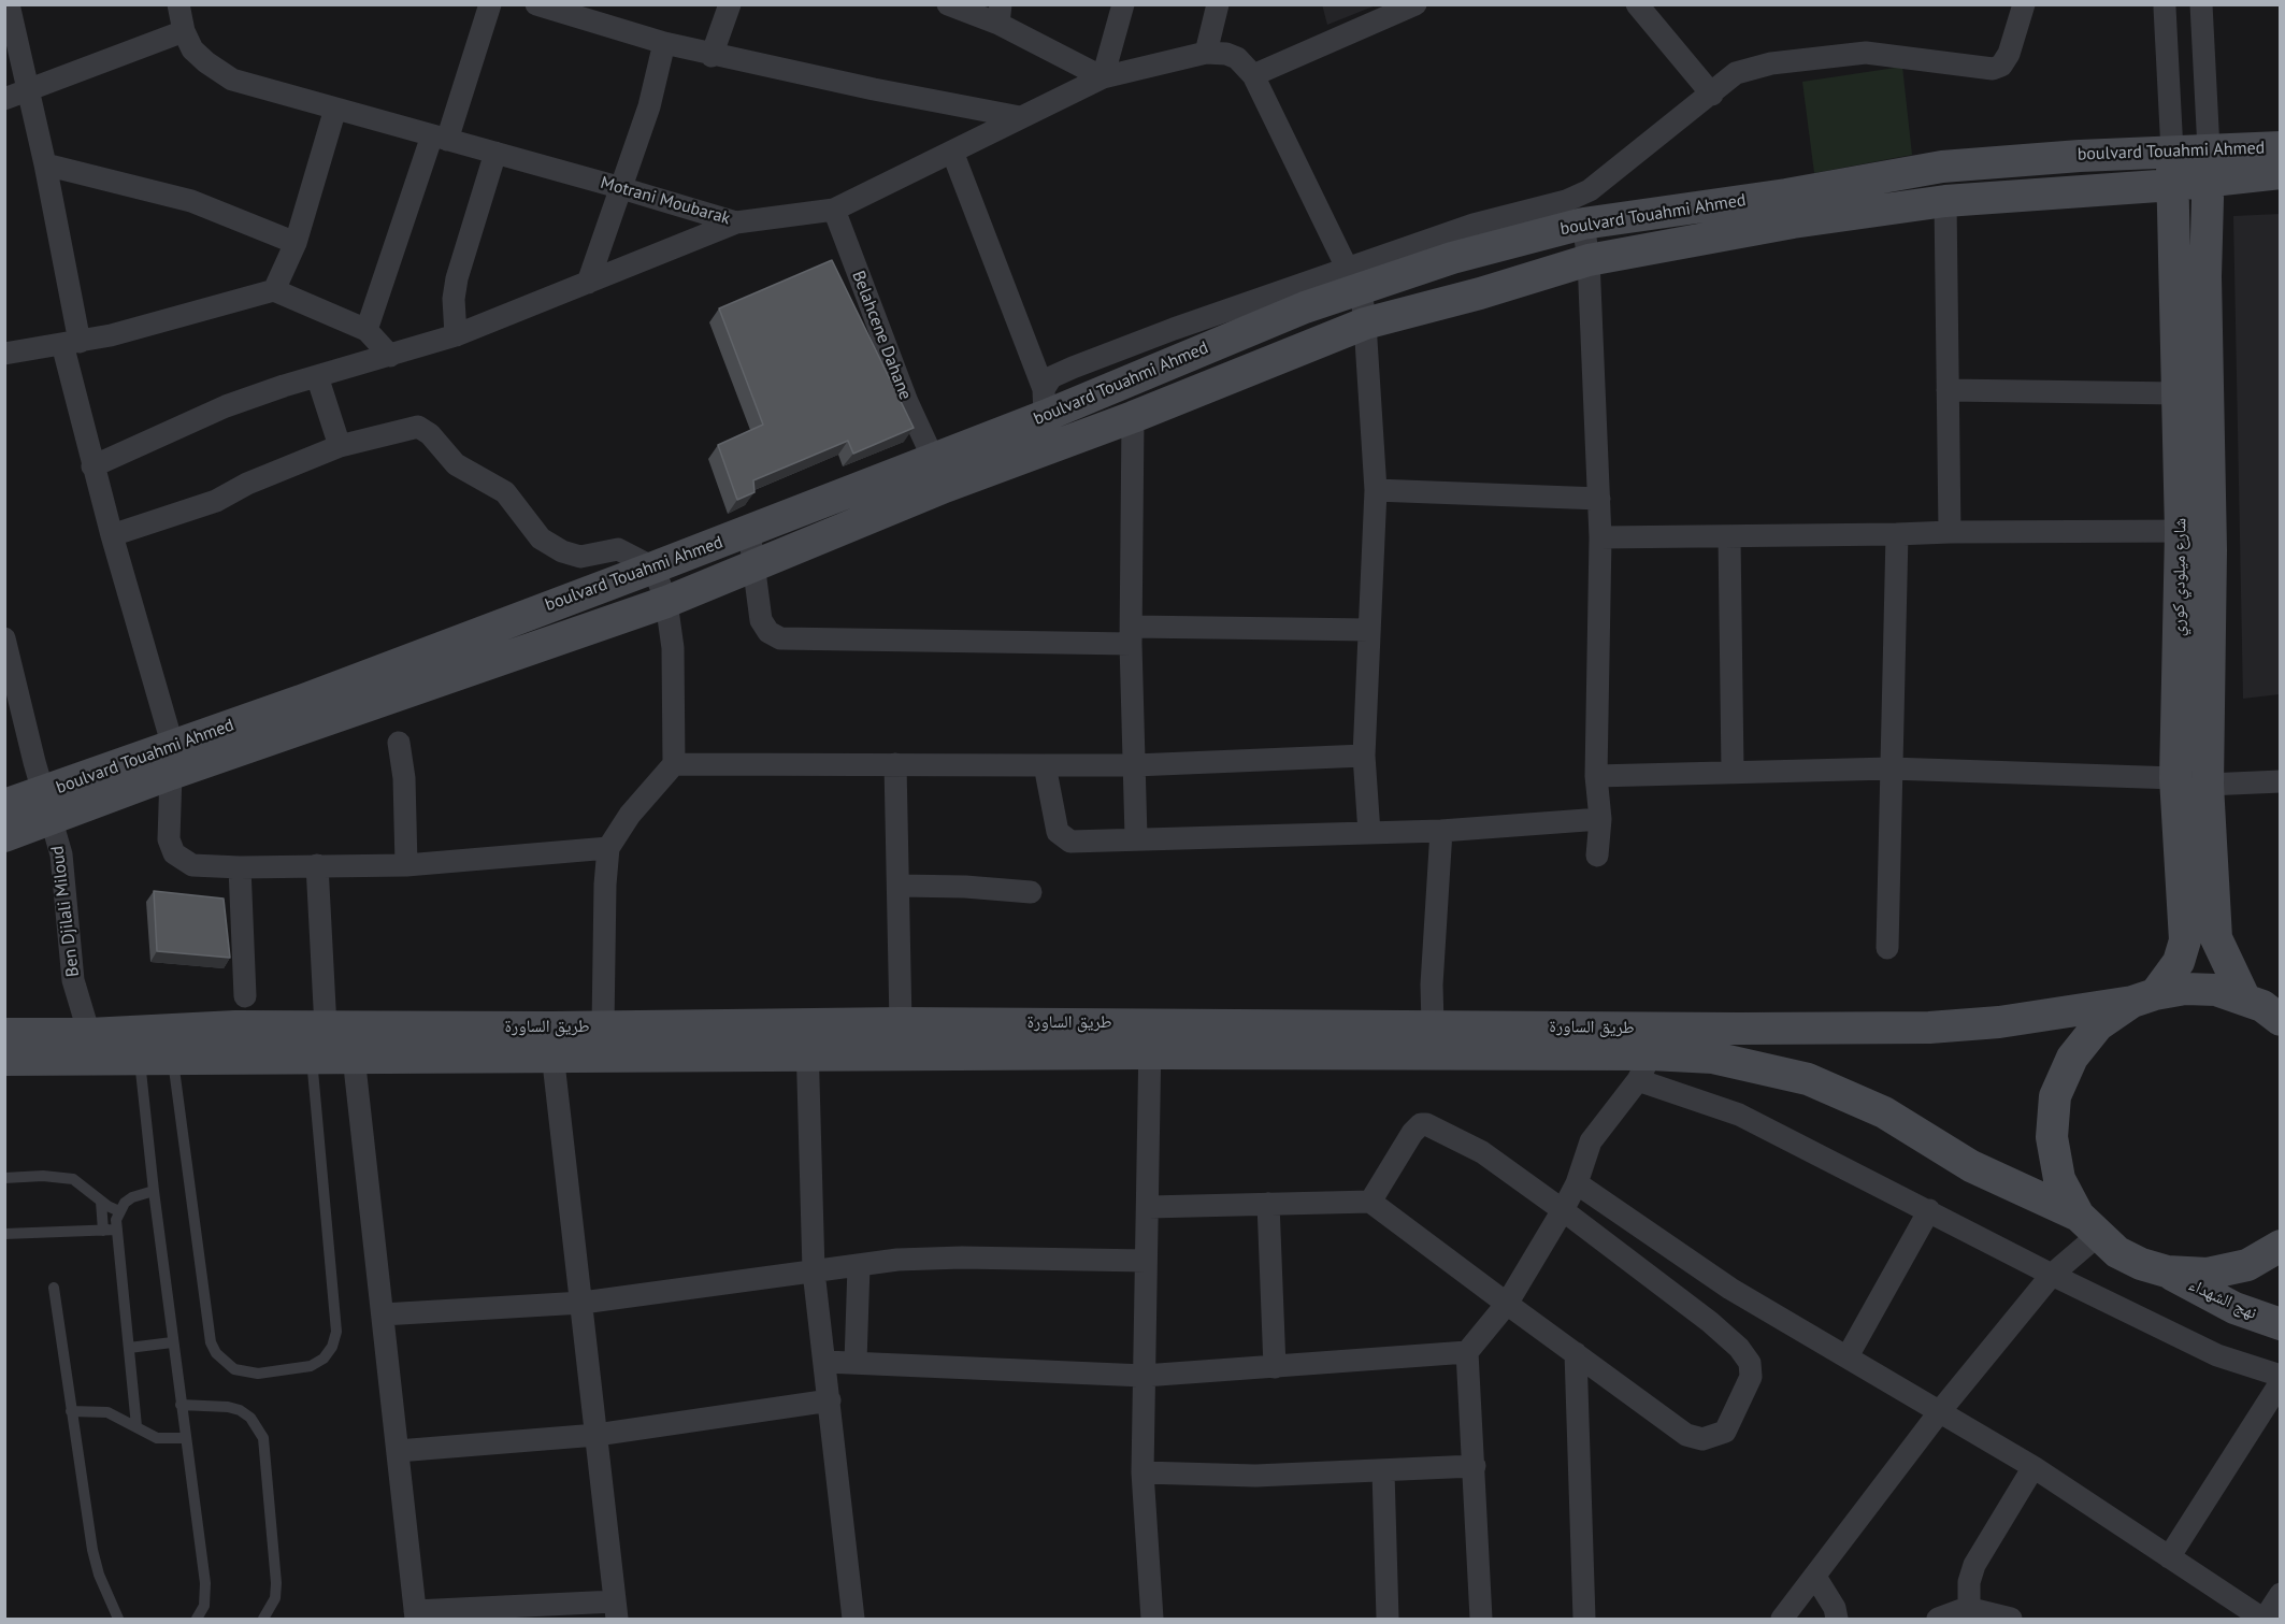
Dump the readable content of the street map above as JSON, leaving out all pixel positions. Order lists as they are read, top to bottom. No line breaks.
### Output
{"streets":{"main road":["boulvard Touahmi Ahmed","شارع ميلودي كوري","طريق الساورة","نهج الشهداء"],"street":["Motrani Moubarak","Belahcene Dahane","Ben Djilali Miloud"]},"crossings":[["boulvard Touahmi Ahmed","Belahcene Dahane"],["boulvard Touahmi Ahmed","شارع ميلودي كوري"],["boulvard Touahmi Ahmed","Ben Djilali Miloud"],["Motrani Moubarak","Belahcene Dahane"],["شارع ميلودي كوري","طريق الساورة"],["Ben Djilali Miloud","طريق الساورة"]]}
